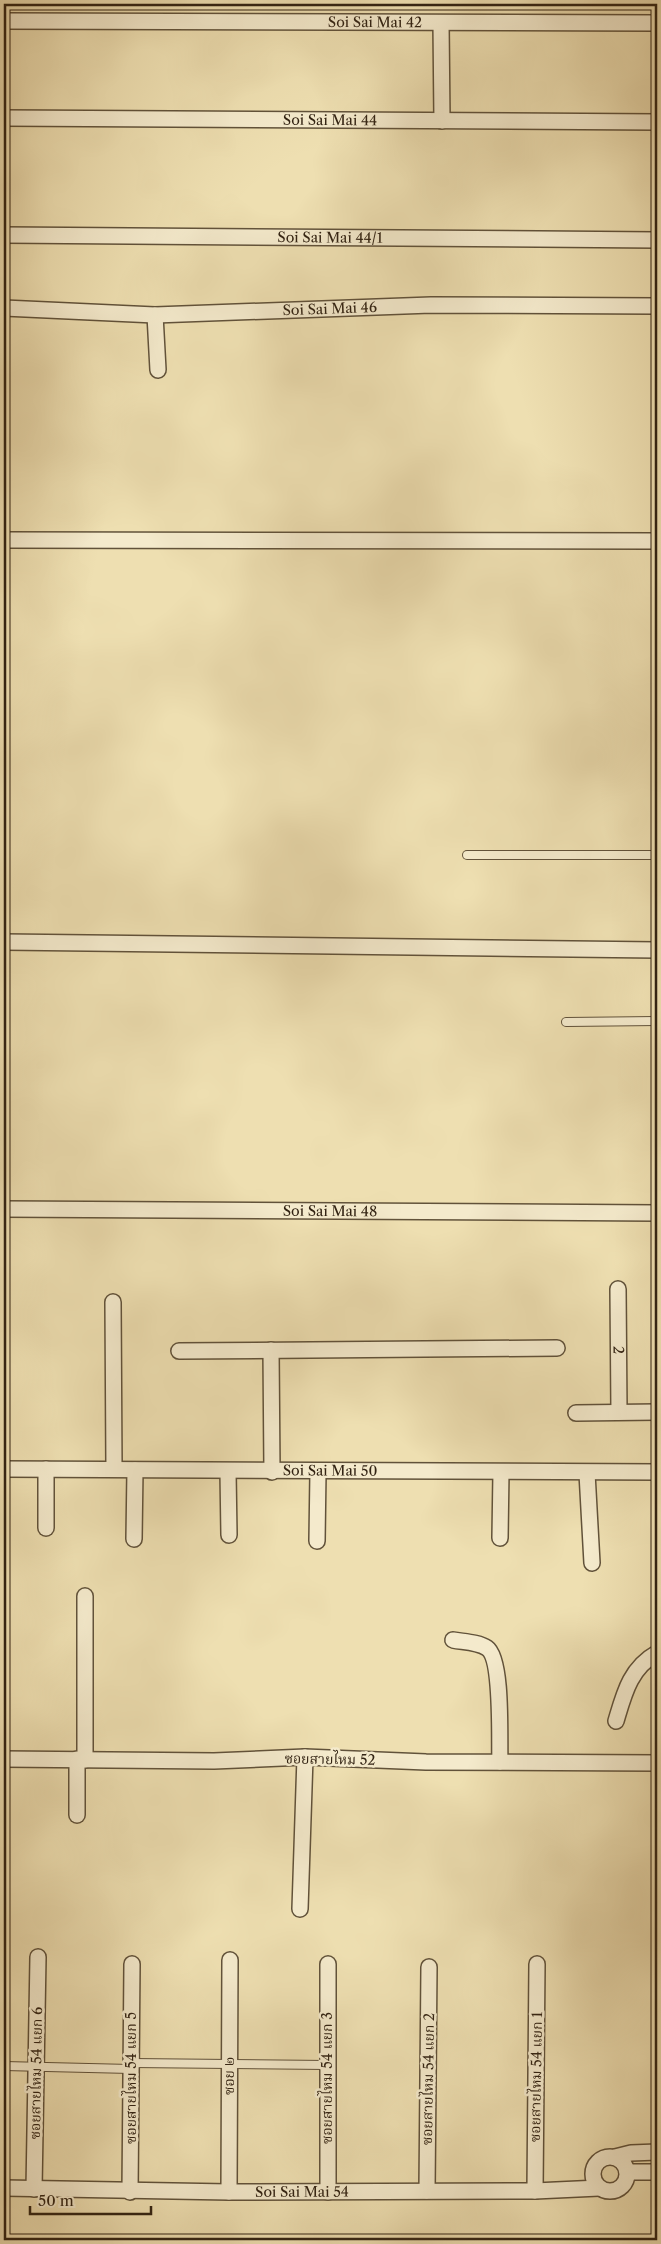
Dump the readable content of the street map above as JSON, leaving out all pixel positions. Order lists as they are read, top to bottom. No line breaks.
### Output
{"streets":{"street":["Soi Sai Mai 42","Soi Sai Mai 44","Soi Sai Mai 44/1","Soi Sai Mai 46","Soi Sai Mai 48","2","Soi Sai Mai 50","ซอยสายไหม 52","ซอยสายไหม 54 แยก 6","ซอย ๒","ซอยสายไหม 54 แยก 1","ซอยสายไหม 54 แยก 5","ซอยสายไหม 54 แยก 3","ซอยสายไหม 54 แยก 2","Soi Sai Mai 54"]},"crossings":[["ซอยสายไหม 54 แยก 6","Soi Sai Mai 54"],["ซอย ๒","Soi Sai Mai 54"],["ซอยสายไหม 54 แยก 1","Soi Sai Mai 54"],["ซอยสายไหม 54 แยก 5","Soi Sai Mai 54"],["ซอยสายไหม 54 แยก 3","Soi Sai Mai 54"],["ซอยสายไหม 54 แยก 2","Soi Sai Mai 54"]],"scale_bar":"50 m"}
